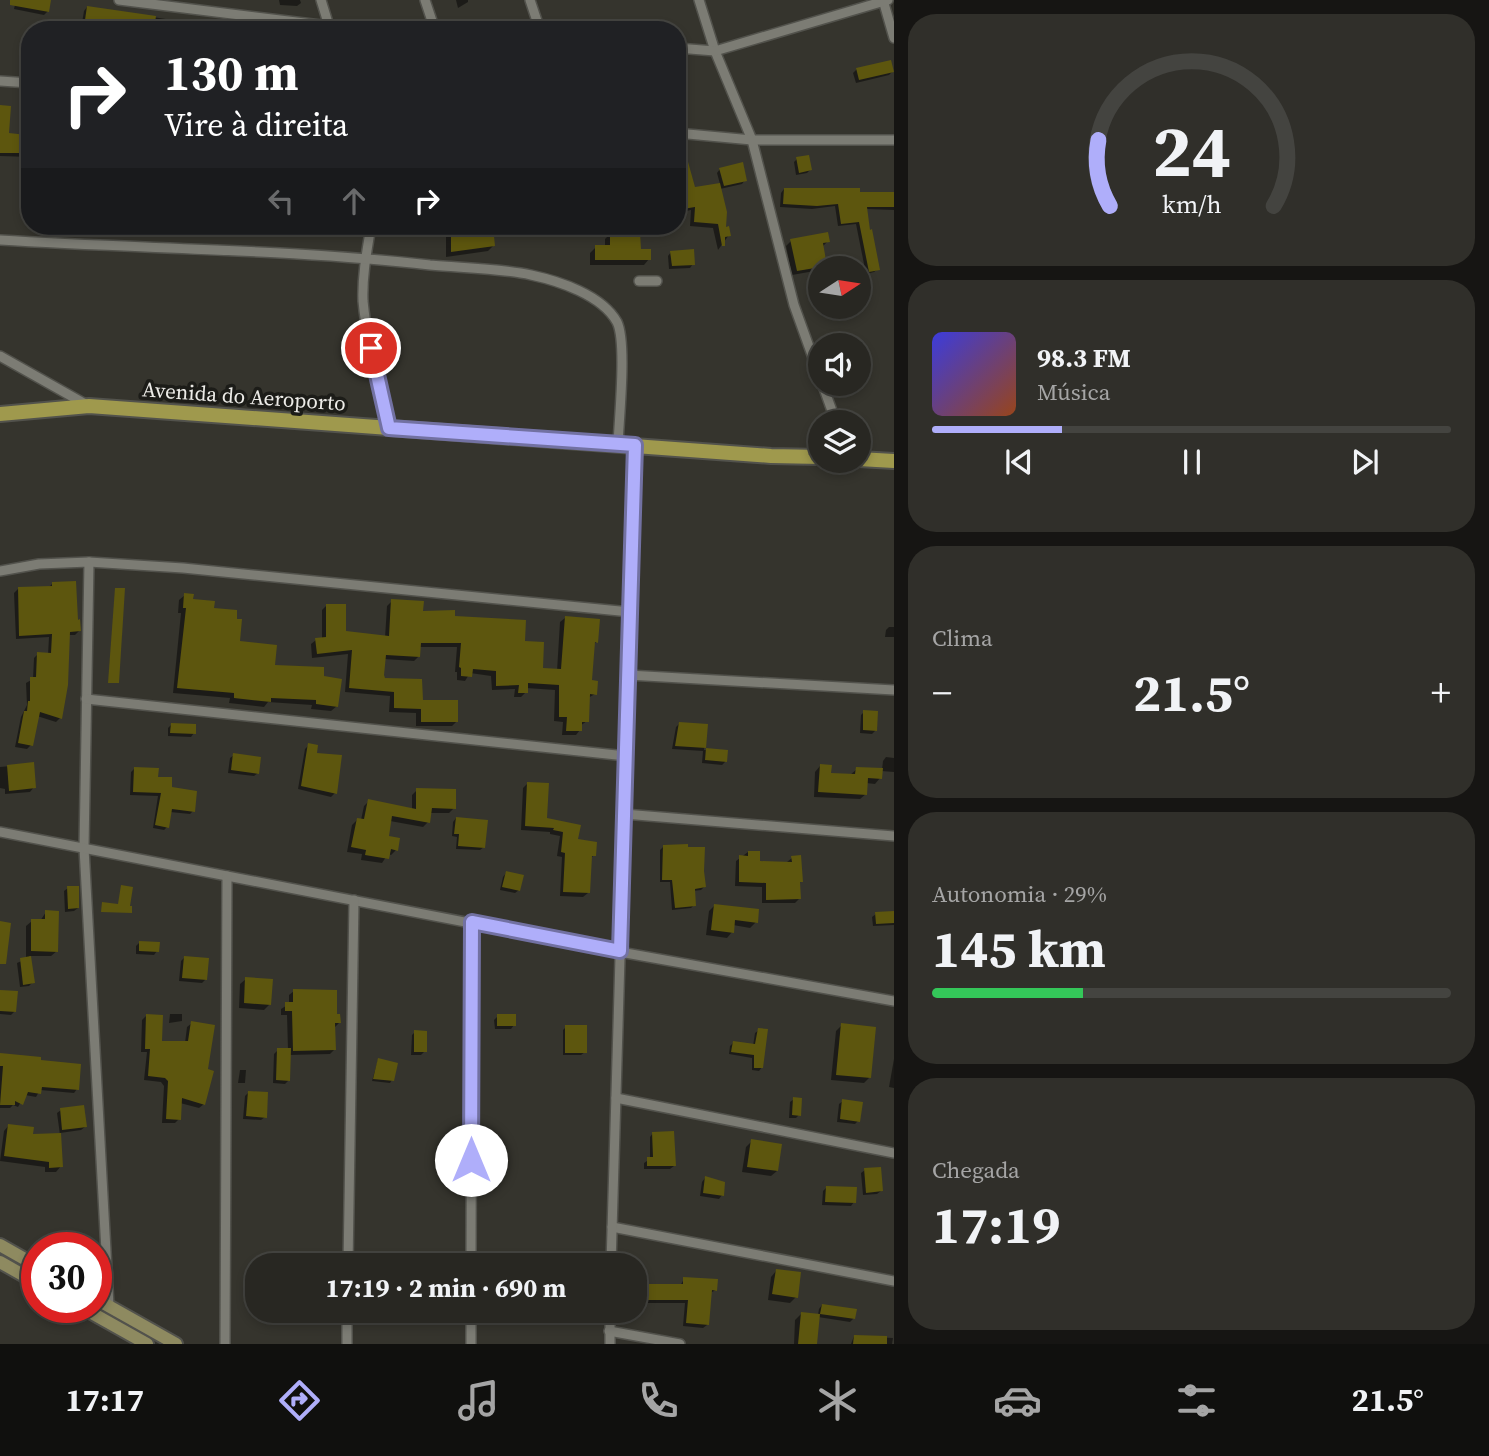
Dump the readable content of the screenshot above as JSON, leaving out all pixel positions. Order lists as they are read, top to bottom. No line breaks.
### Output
{"streets":{"main road":["Avenida do Aeroporto"]},"north":"right","page":{"turn":["130 m","Vire à direita"],"song":["98.3 FM","Música"],"tile":["Clima",["Autonomia · 29%","145 km"],["Chegada","17:19"]],"heat":["−","21.5°","+"],"limit":"30","trip":"17:19 · 2 min · 690 m","tabs":["17:17","21.5°"],"gauge":["24","km/h"]}}
